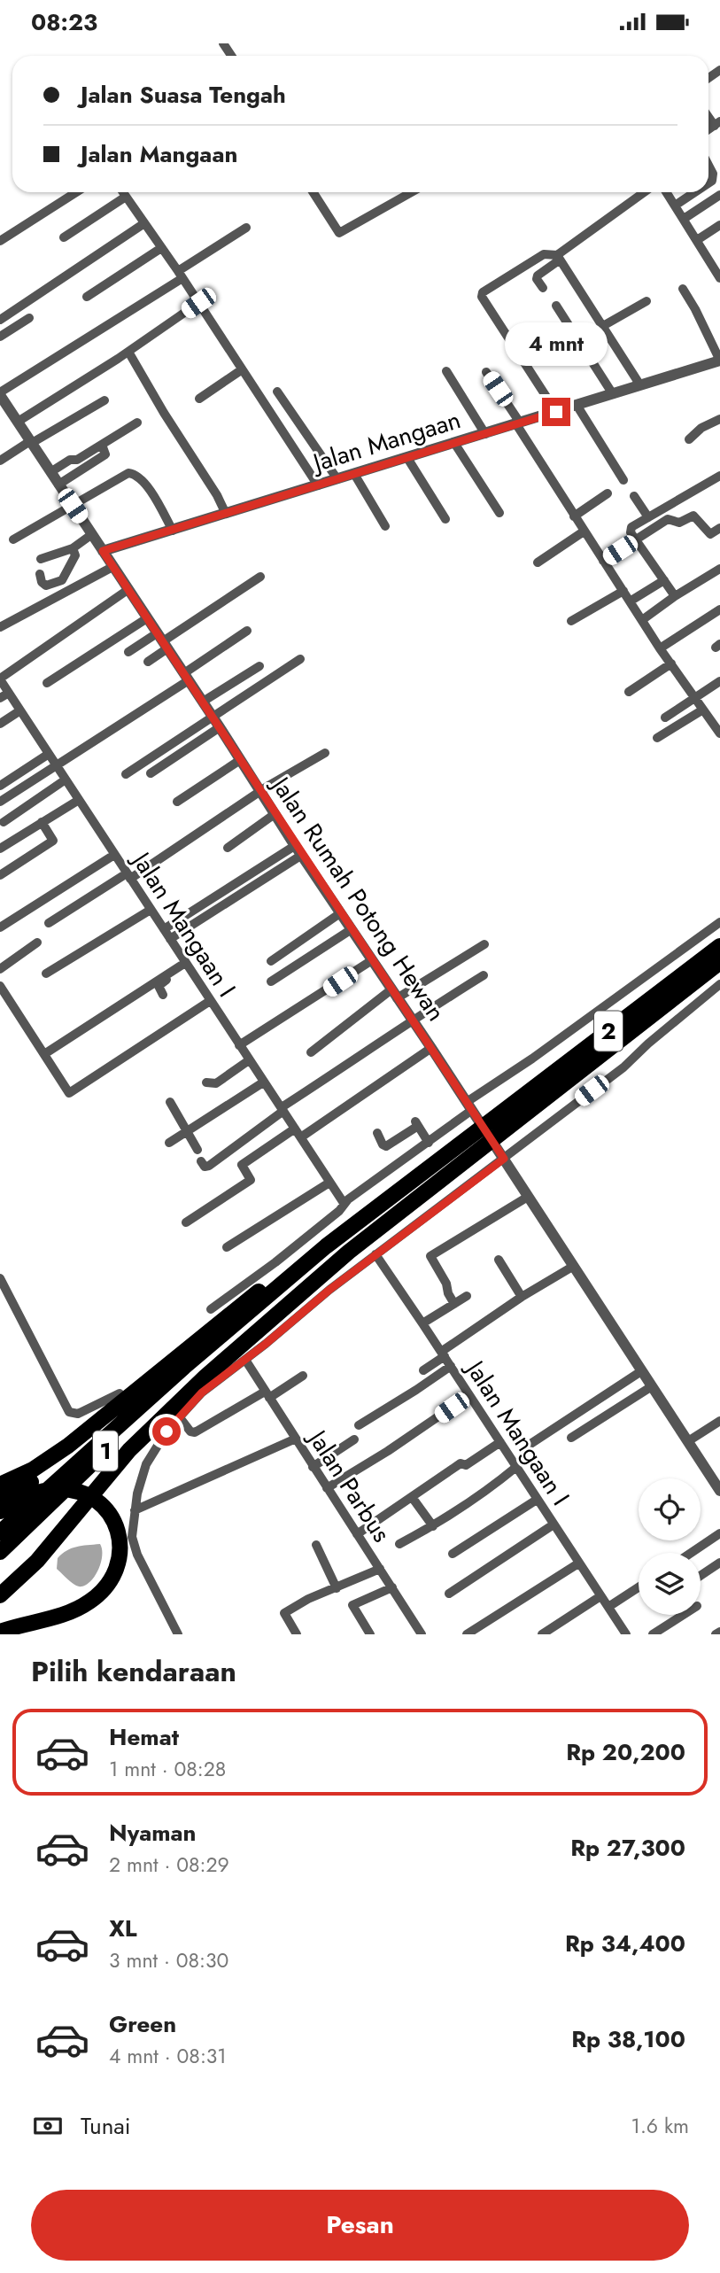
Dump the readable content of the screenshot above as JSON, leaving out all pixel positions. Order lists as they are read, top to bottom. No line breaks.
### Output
{"streets":{"highway":["2","1"],"street":["Jalan Mangaan","Jalan Rumah Potong Hewan","Jalan Mangaan I","Jalan Parbus"]},"crossings":[["Jalan Mangaan","Jalan Rumah Potong Hewan"],["2","1"]],"page":{"status":"08:23","banner":["Jalan Suasa Tengah","Jalan Mangaan"],"bubble":"4 mnt","heading":"Pilih kendaraan","list":[{"name":"Hemat","note":"1 mnt · 08:28","value":"Rp 20,200"},{"name":"Nyaman","note":"2 mnt · 08:29","value":"Rp 27,300"},{"name":"XL","note":"3 mnt · 08:30","value":"Rp 34,400"},{"name":"Green","note":"4 mnt · 08:31","value":"Rp 38,100"}],"pay":["Tunai","1.6 km"],"buttons":"Pesan"}}
